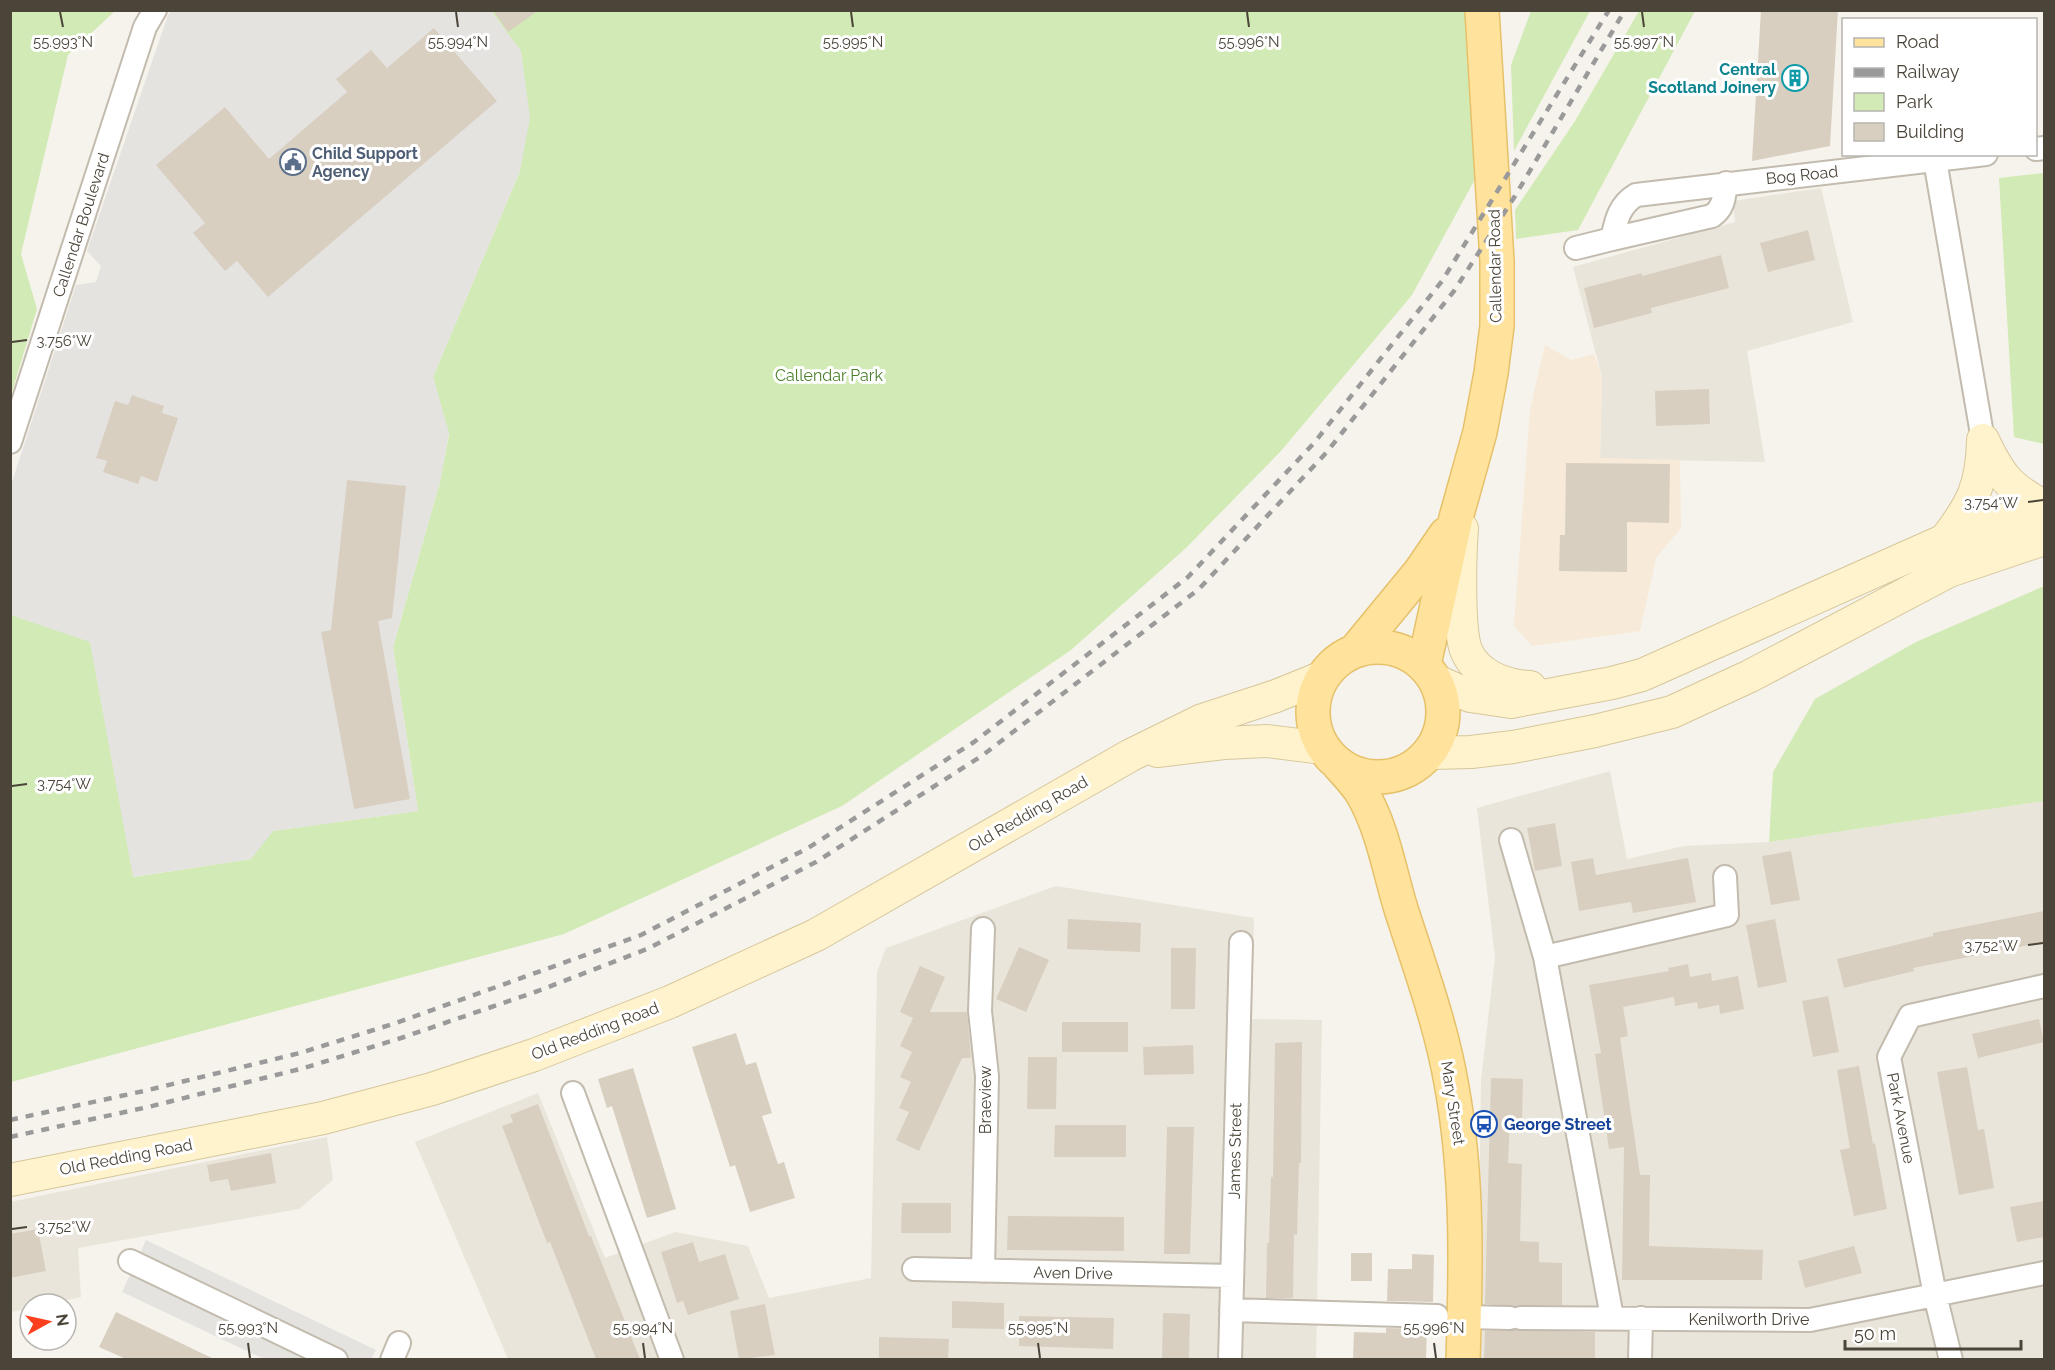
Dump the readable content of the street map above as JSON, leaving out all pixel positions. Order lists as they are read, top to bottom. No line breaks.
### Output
{"streets":{"main road":["Callendar Road","Old Redding Road","Mary Street"],"street":["Bog Road","Callendar Boulevard","Braeview","Park Avenue","James Street","Aven Drive","Kenilworth Drive"]},"crossings":[["Callendar Road","Old Redding Road"],["Callendar Road","Mary Street"],["Old Redding Road","Mary Street"],["Braeview","Aven Drive"],["Mary Street","Kenilworth Drive"],["Park Avenue","Kenilworth Drive"],["James Street","Aven Drive"]],"parks":["Callendar Park"],"places":{"building":["Central Scotland Joinery"],"public building":["Child Support Agency"],"bus stop":["George Street"]},"legend":["Road","Railway","Park","Building"],"scale_bar":"50 m","north":"right","coordinates":["55.993°N","55.994°N","55.995°N","55.996°N","55.997°N","3.756°W","3.754°W","3.752°W"]}
